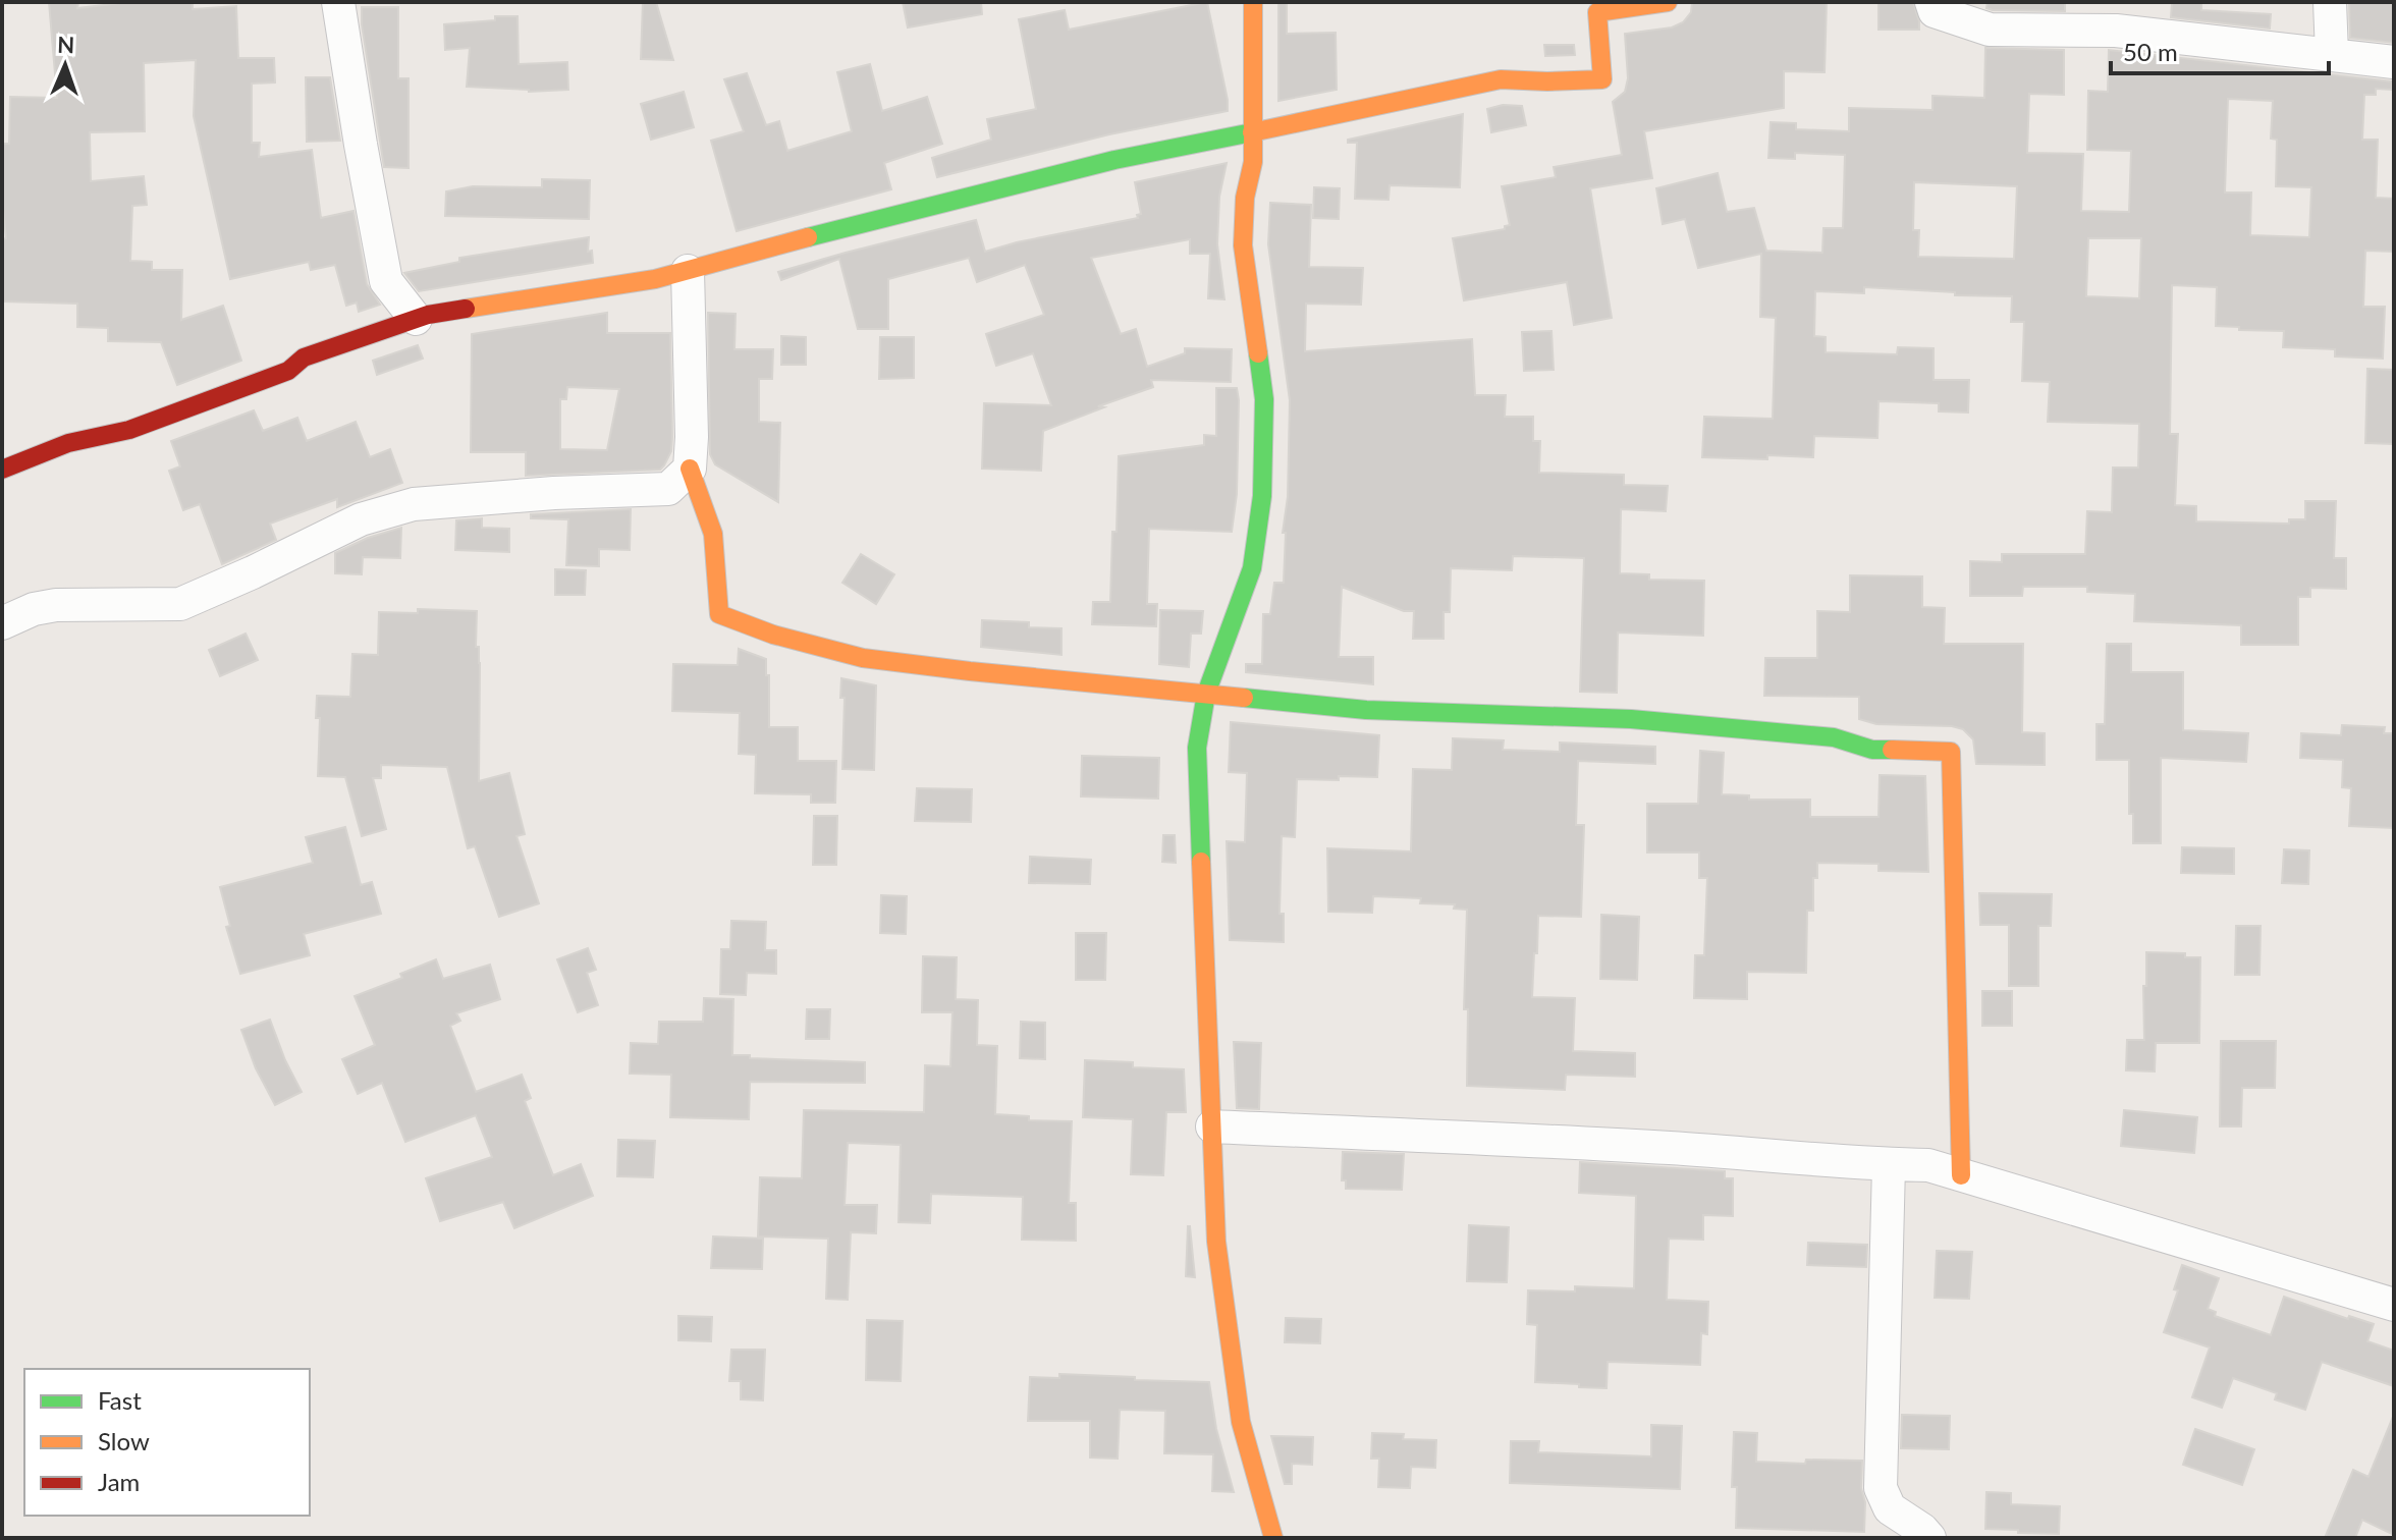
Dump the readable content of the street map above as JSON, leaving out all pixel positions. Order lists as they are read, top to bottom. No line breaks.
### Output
{"legend":["Fast","Slow","Jam"],"scale_bar":"50 m","north":"top"}
